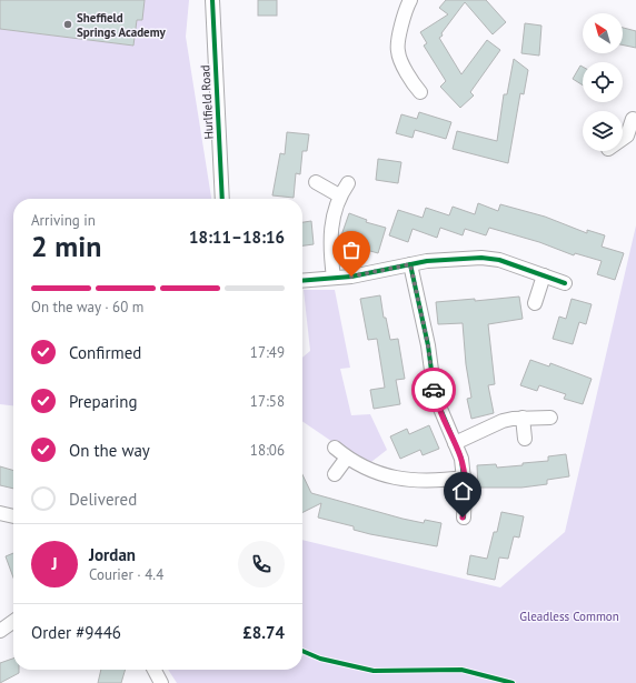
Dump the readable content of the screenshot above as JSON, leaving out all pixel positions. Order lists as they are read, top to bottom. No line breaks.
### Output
{"streets":{"street":["Hurlfield Road"]},"parks":["Gleadless Common"],"places":["Sheffield Springs Academy"],"north":"top left","page":{"heading":["2 min","Arriving in","18:11–18:16"],"panel":["Jordan","Courier · 4.4","Order #9446","£8.74"],"bar":"On the way · 60 m","list":[["Confirmed","17:49"],["Preparing","17:58"],["On the way","18:06"],"Delivered"],"round":"J"}}
